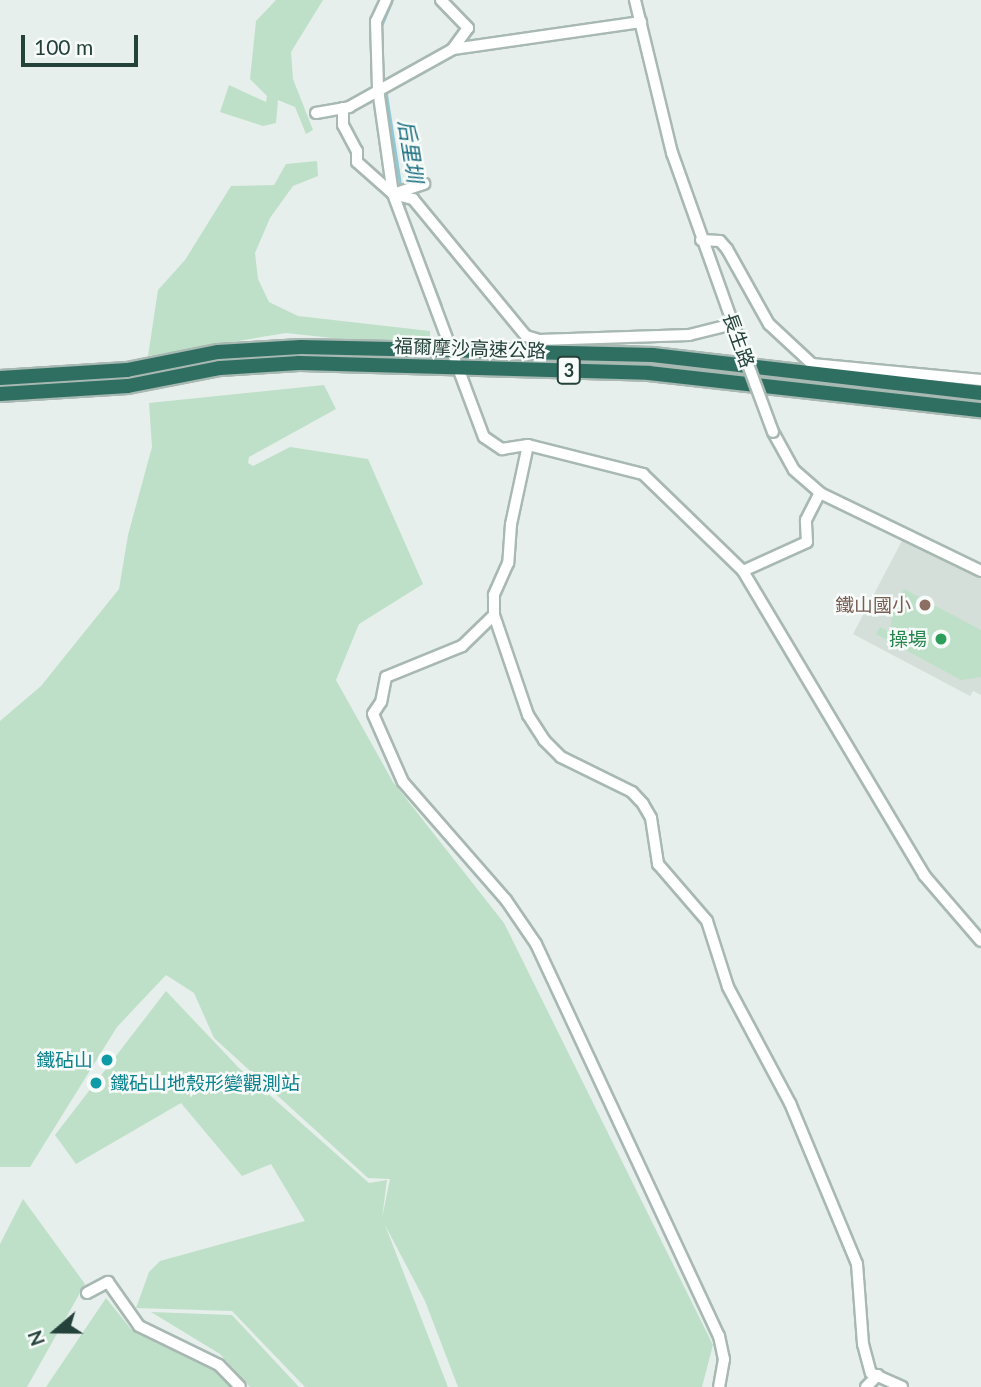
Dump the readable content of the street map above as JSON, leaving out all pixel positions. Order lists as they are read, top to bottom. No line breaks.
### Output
{"streets":{"highway":["福爾摩沙高速公路","3"],"street":["長生路"]},"water":["后里圳"],"places":["鐵山國小","操場","鐵砧山","鐵砧山地殼形變觀測站"],"scale_bar":"100 m","north":"left"}
